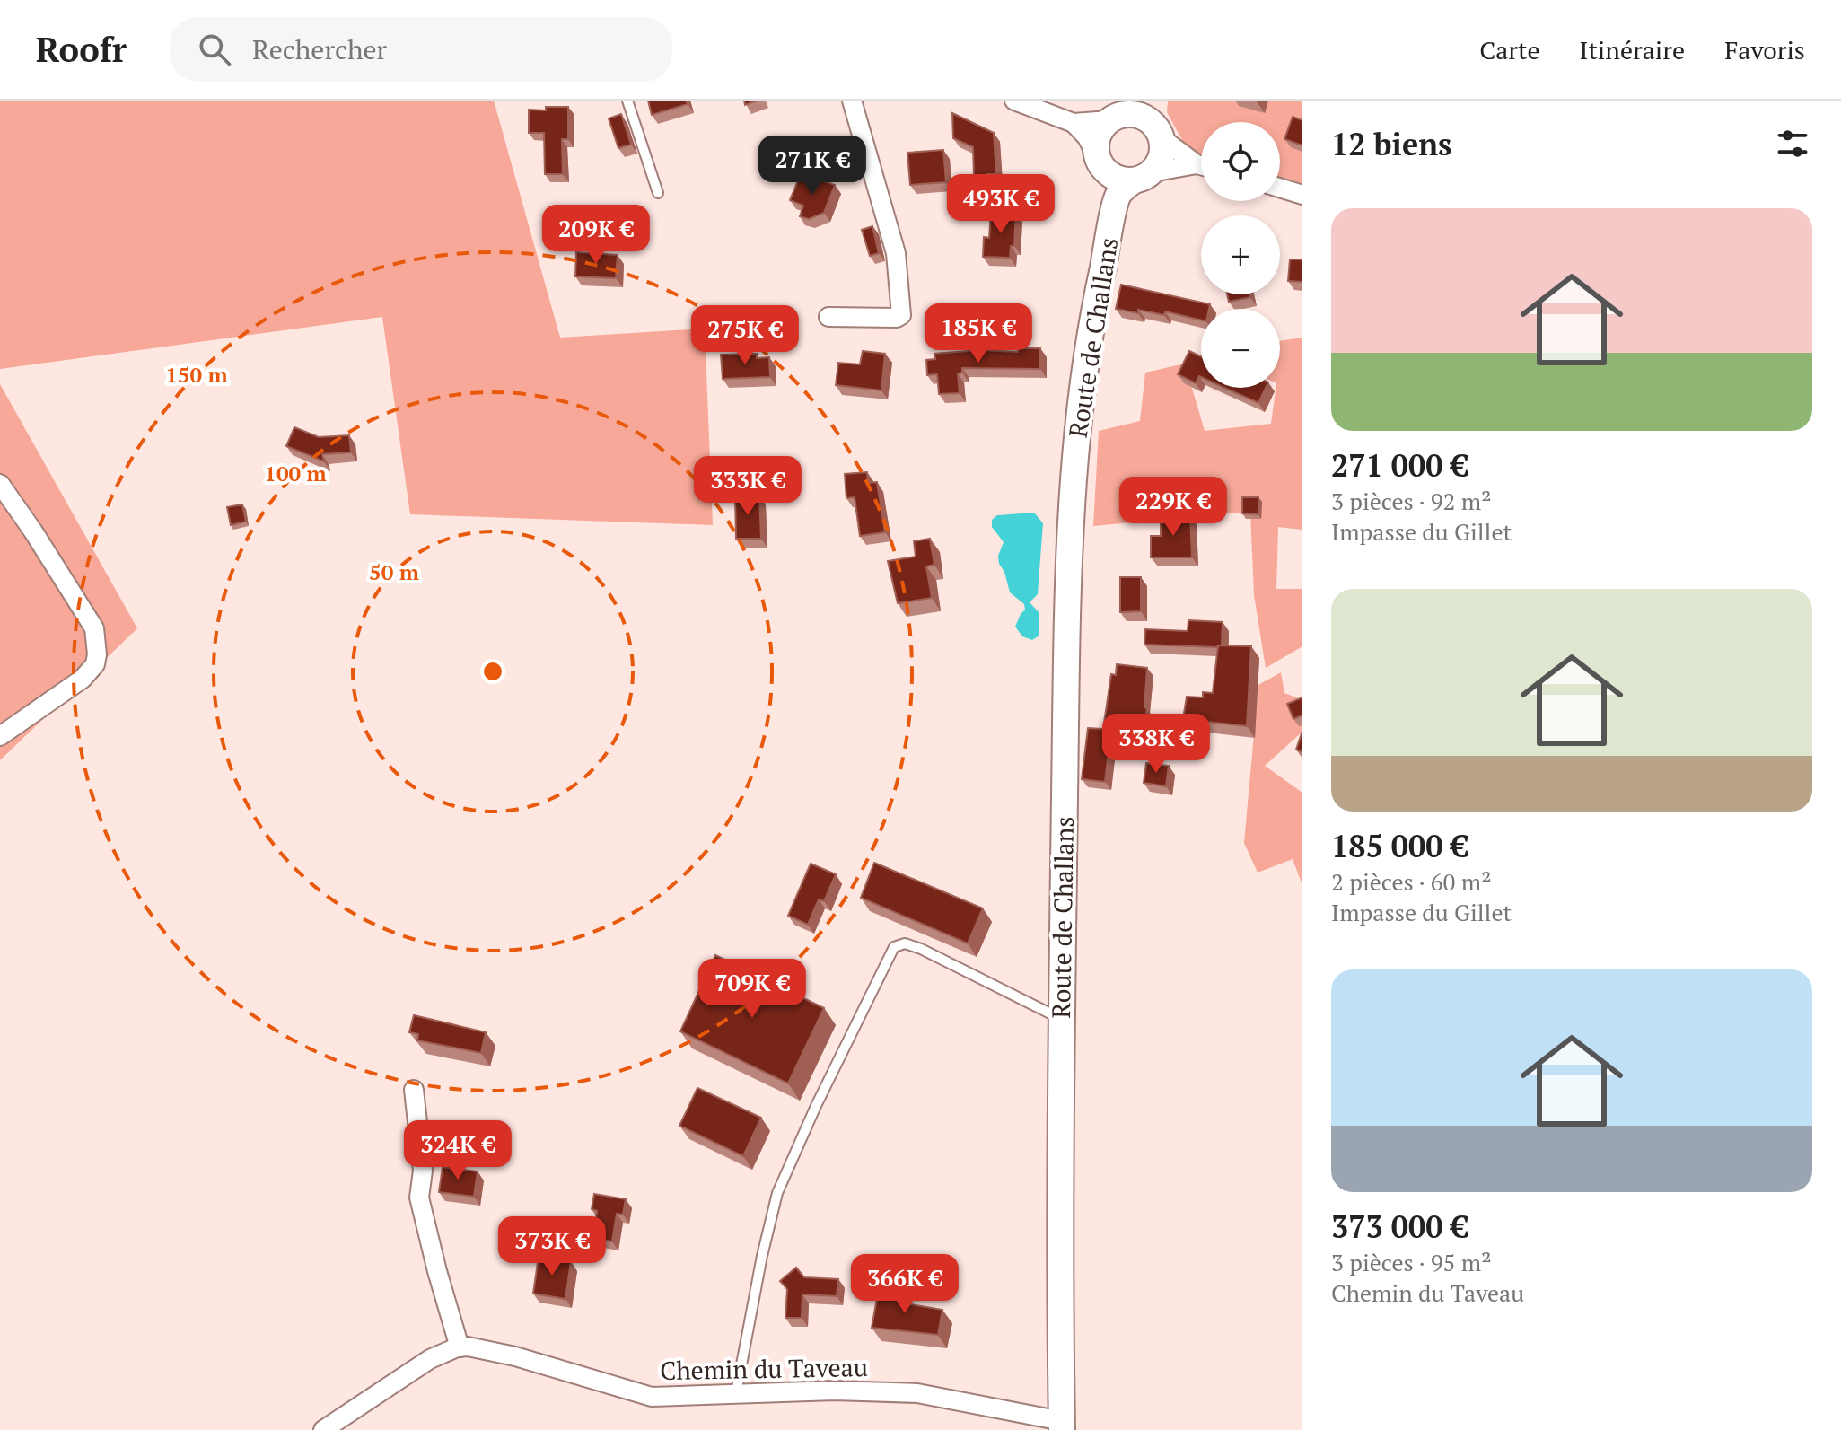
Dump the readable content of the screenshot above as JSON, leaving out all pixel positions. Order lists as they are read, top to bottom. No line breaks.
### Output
{"streets":{"main road":["Route de Challans"],"street":["Chemin du Taveau"]},"crossings":[["Route de Challans","Chemin du Taveau"]],"page":{"header":"Roofr","search":"Rechercher","nav":["Carte","Itinéraire","Favoris"],"heading":"12 biens","map_buttons":["+","−"],"price":["271K €","493K €","209K €","185K €","275K €","333K €","229K €","338K €","709K €","324K €","373K €","366K €"],"list":[{"name":"271 000 €","note":"3 pièces · 92 m² · Impasse du Gillet"},{"name":"185 000 €","note":"2 pièces · 60 m² · Impasse du Gillet"},{"name":"373 000 €","note":"3 pièces · 95 m² · Chemin du Taveau"}]},"rings":["150 m","100 m","50 m"]}
